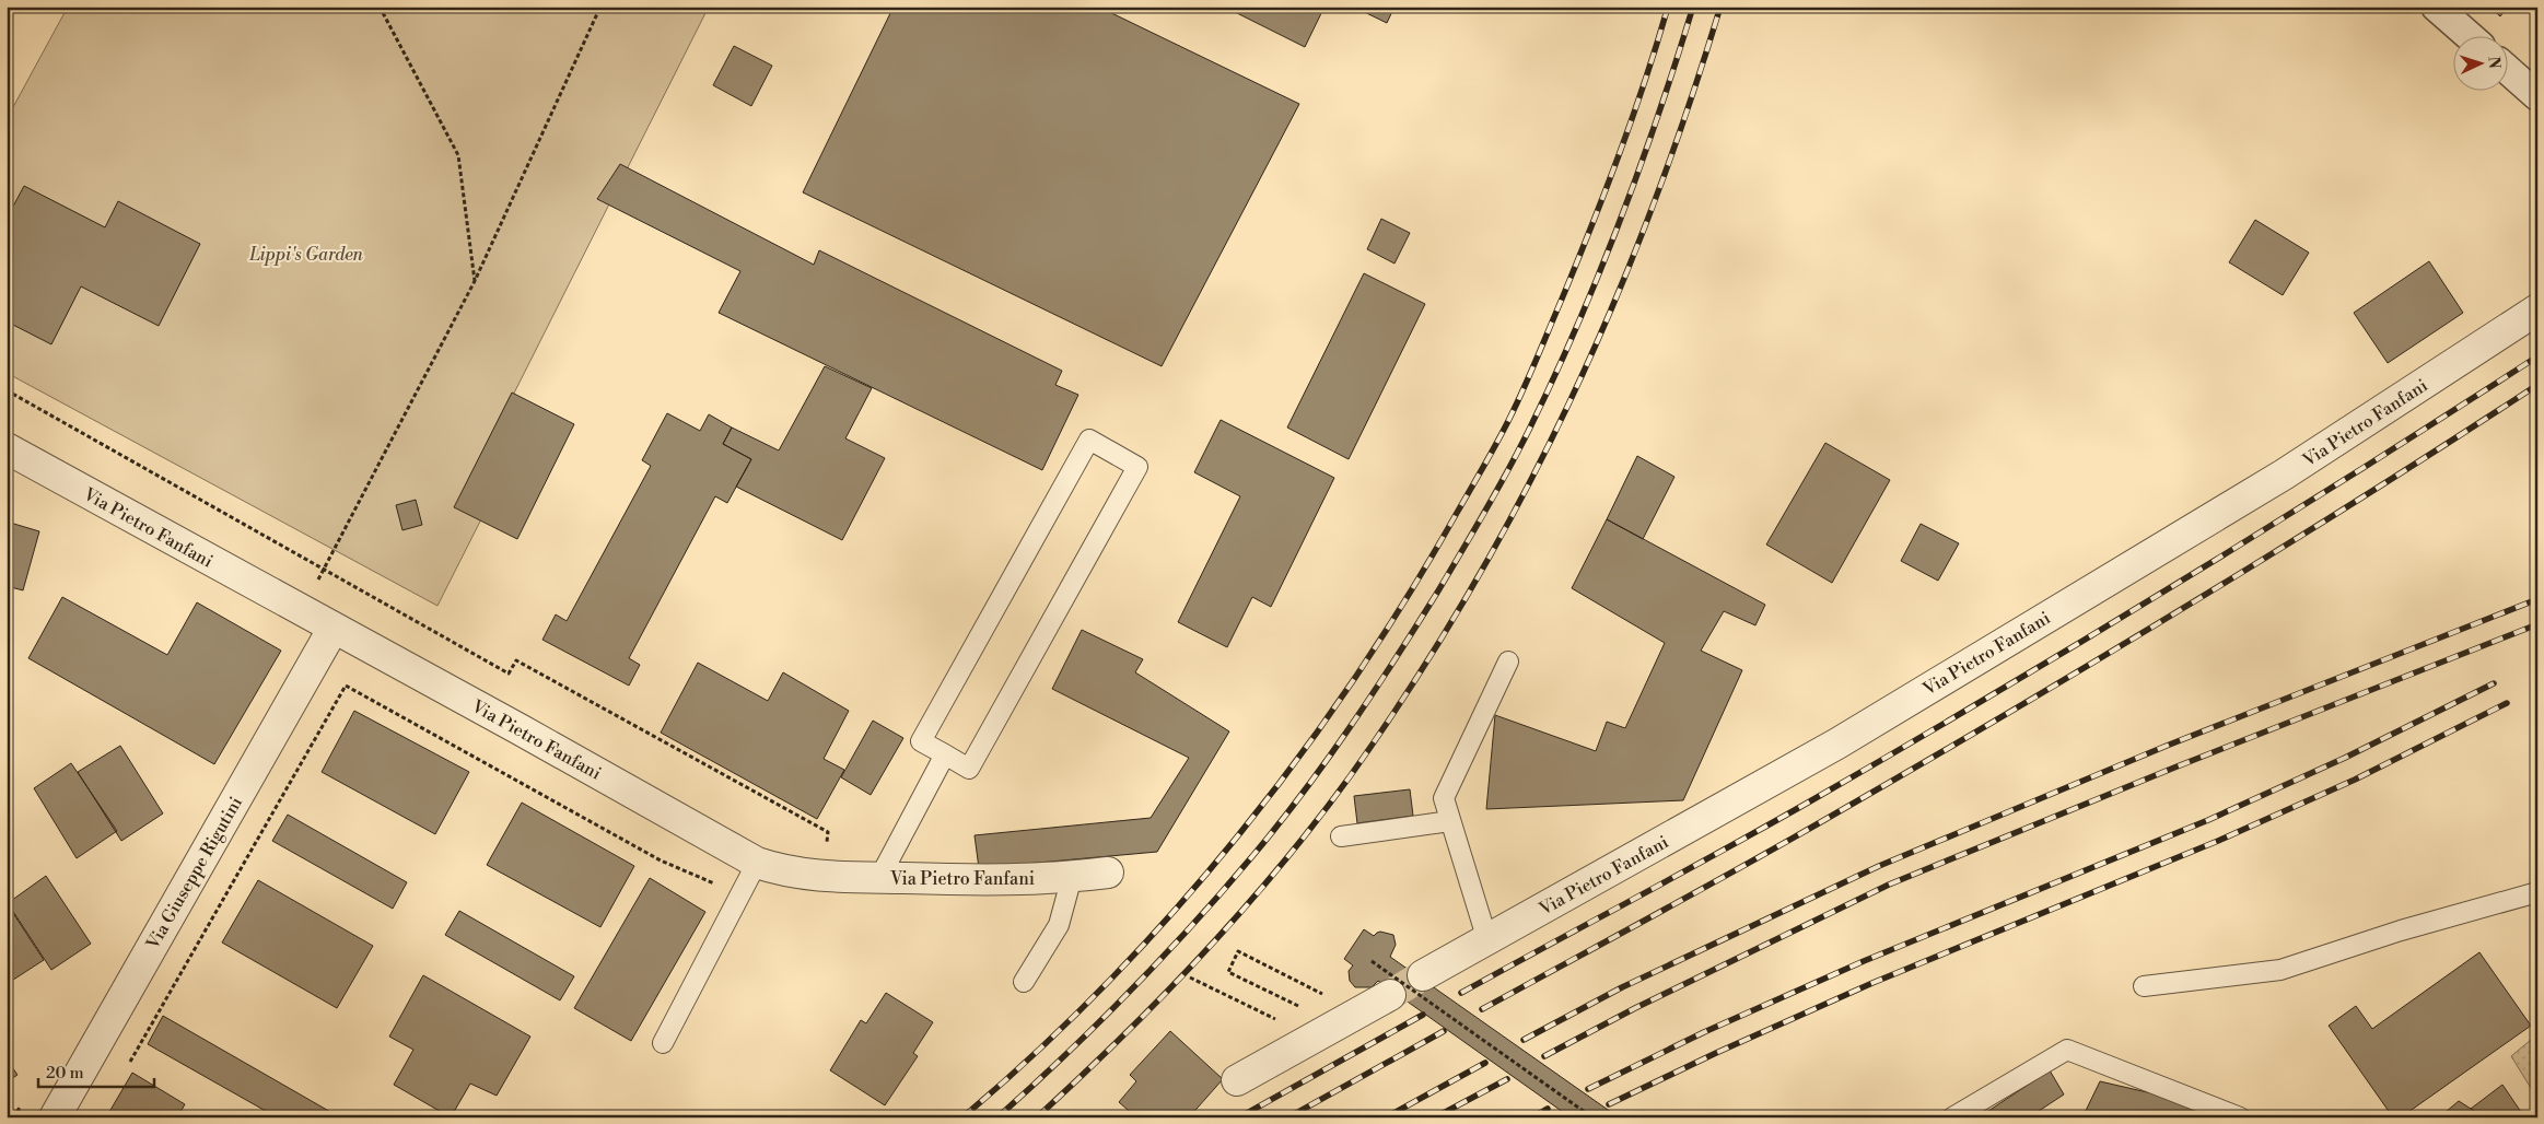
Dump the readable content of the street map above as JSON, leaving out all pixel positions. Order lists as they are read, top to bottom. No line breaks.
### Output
{"streets":{"street":["Via Pietro Fanfani","Via Giuseppe Rigutini"]},"crossings":[["Via Pietro Fanfani","Via Giuseppe Rigutini"]],"parks":["Lippi's Garden"],"scale_bar":"20 m","north":"right"}
